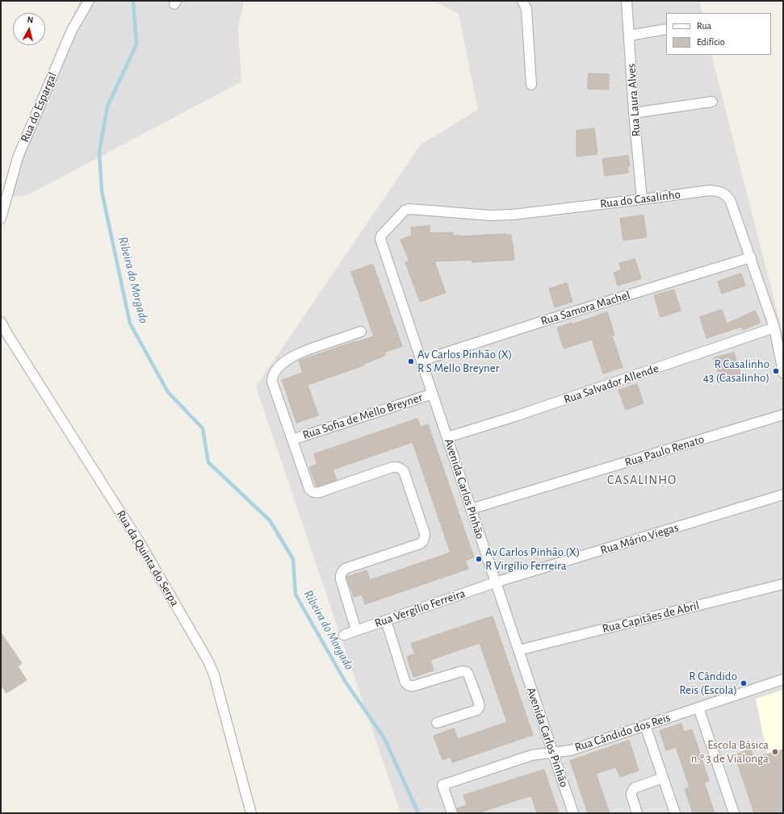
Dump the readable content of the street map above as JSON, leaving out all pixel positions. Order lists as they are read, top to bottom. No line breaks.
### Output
{"streets":{"street":["Rua Laura Alves","Rua do Espargal","Rua do Casalinho","Rua Samora Machel","Rua Salvador Allende","Rua Sofia de Mello Breyner","Rua Paulo Renato","Avenida Carlos Pinhão","Rua Mário Viegas","Rua da Quinta do Serpa","Rua Vergílio Ferreira","Rua Capitães de Abril","Rua Cândido dos Reis"]},"crossings":[["Rua Laura Alves","Rua do Casalinho"],["Rua do Casalinho","Rua Samora Machel"],["Rua do Casalinho","Rua Salvador Allende"],["Rua do Casalinho","Avenida Carlos Pinhão"],["Rua Samora Machel","Avenida Carlos Pinhão"],["Rua Salvador Allende","Avenida Carlos Pinhão"],["Rua Sofia de Mello Breyner","Avenida Carlos Pinhão"],["Rua Paulo Renato","Avenida Carlos Pinhão"],["Avenida Carlos Pinhão","Rua Mário Viegas"],["Avenida Carlos Pinhão","Rua Vergílio Ferreira"],["Avenida Carlos Pinhão","Rua Capitães de Abril"],["Avenida Carlos Pinhão","Rua Cândido dos Reis"],["Rua Mário Viegas","Rua Vergílio Ferreira"]],"districts":["CASALINHO"],"water":["Ribeira do Morgado"],"places":["Av Carlos Pinhão (X) R S Mello Breyner","R Casalinho 43 (Casalinho)","Av Carlos Pinhão (X) R Virgílio Ferreira","R Cândido Reis (Escola)","Escola Básica n.º 3 de Vialonga"],"legend":["Rua","Edifício"],"north":"top"}
